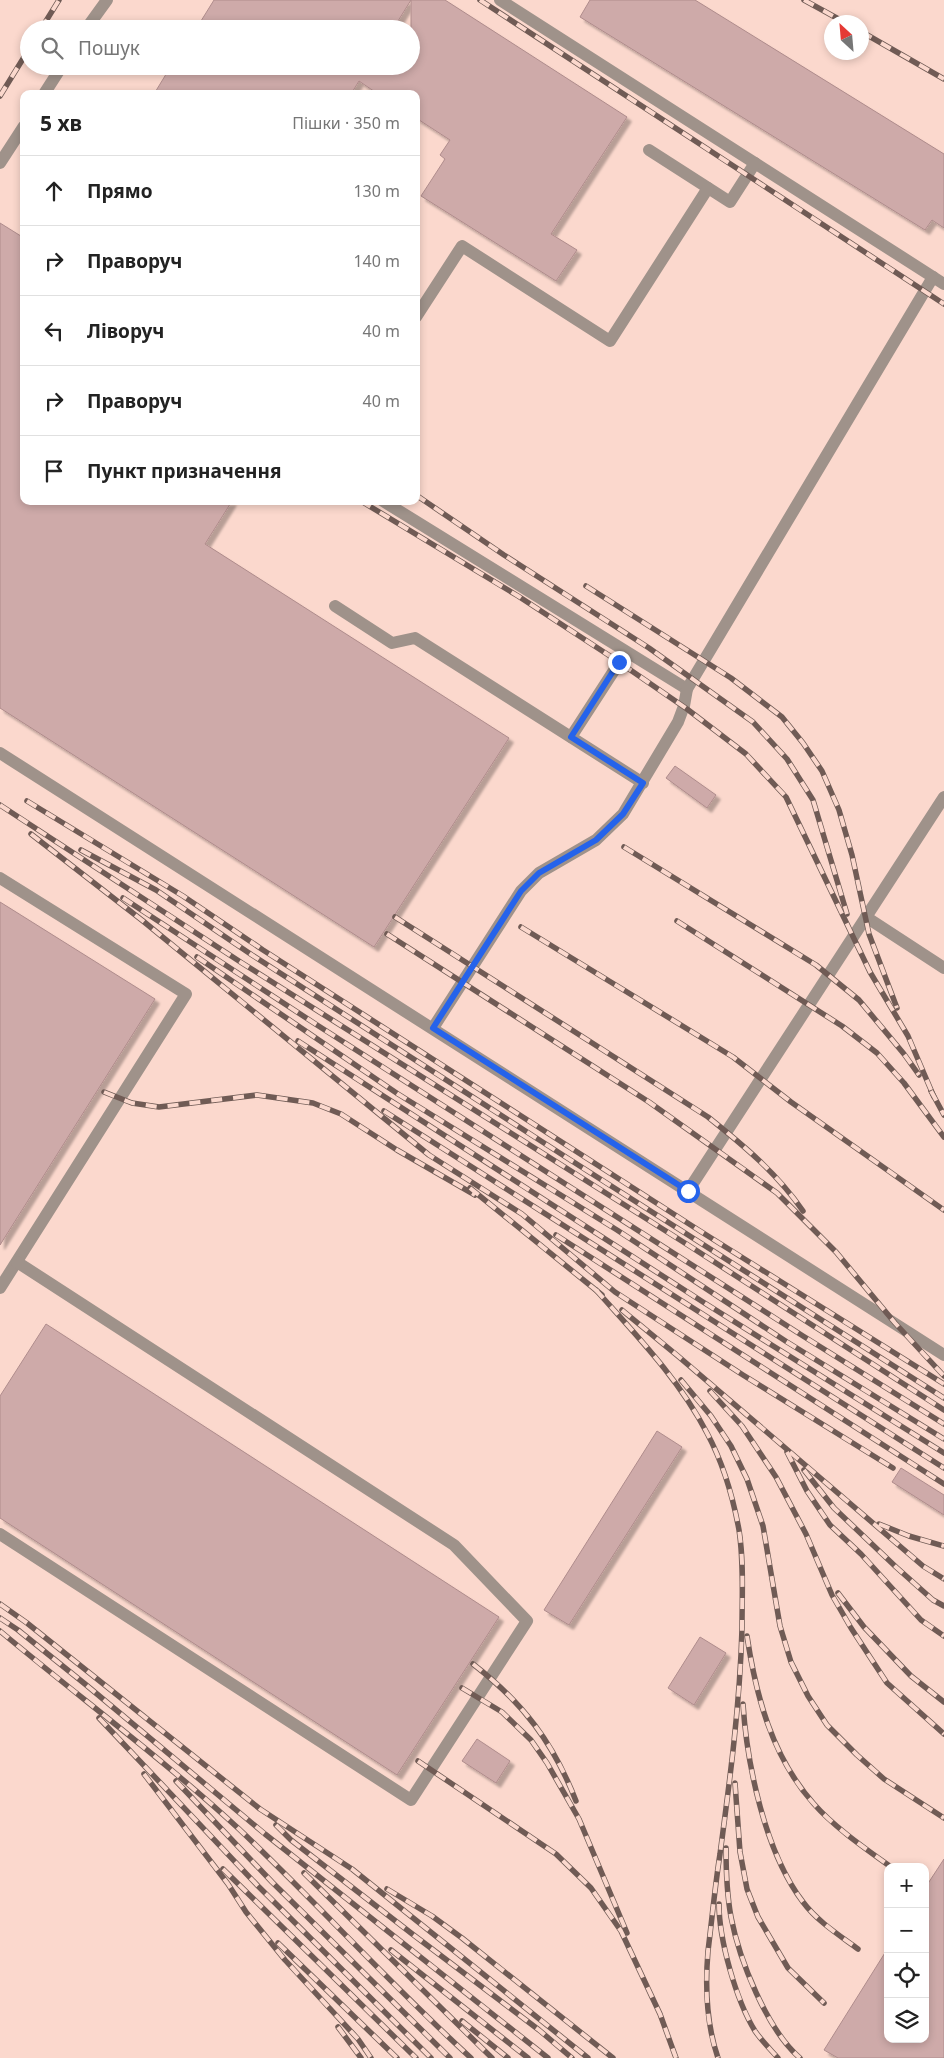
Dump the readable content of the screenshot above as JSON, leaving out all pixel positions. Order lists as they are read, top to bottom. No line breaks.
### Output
{"north":"top left","page":{"search":"Пошук","heading":["5 хв","Пішки · 350 m"],"list":[["Прямо","130 m"],["Праворуч","140 m"],["Ліворуч","40 m"],["Праворуч","40 m"],"Пункт призначення"],"map_buttons":["+","−"]}}
